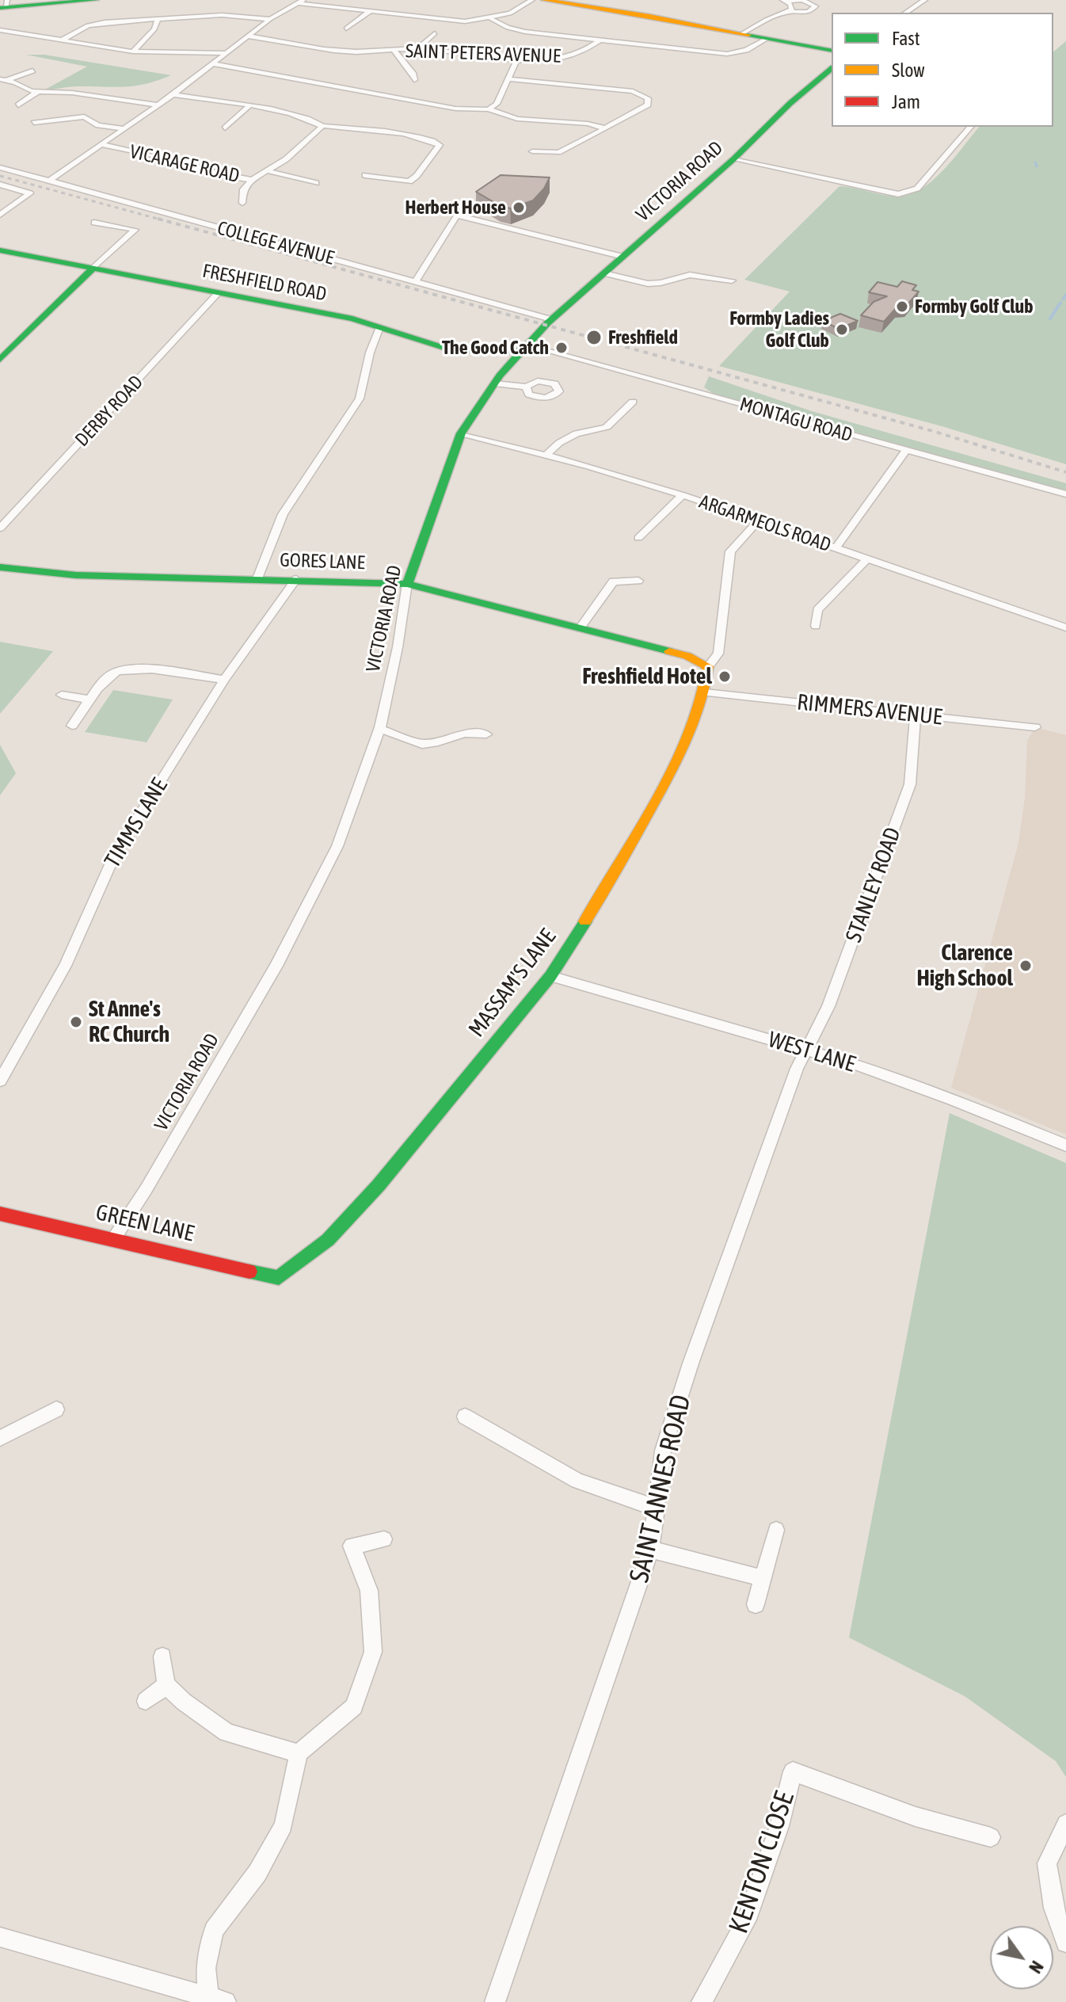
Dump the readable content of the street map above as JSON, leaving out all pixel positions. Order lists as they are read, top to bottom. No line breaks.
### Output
{"streets":{"street":["SAINT PETERS AVENUE","VICARAGE ROAD","VICTORIA ROAD","COLLEGE AVENUE","FRESHFIELD ROAD","DERBY ROAD","MONTAGU ROAD","ARGARMEOLS ROAD","GORES LANE","RIMMERS AVENUE","TIMMS LANE","STANLEY ROAD","MASSAM'S LANE","WEST LANE","GREEN LANE","SAINT ANNES ROAD","KENTON CLOSE"]},"crossings":[["VICTORIA ROAD","COLLEGE AVENUE"],["VICTORIA ROAD","FRESHFIELD ROAD"],["VICTORIA ROAD","MONTAGU ROAD"],["VICTORIA ROAD","ARGARMEOLS ROAD"],["VICTORIA ROAD","GORES LANE"],["VICTORIA ROAD","GREEN LANE"],["FRESHFIELD ROAD","DERBY ROAD"],["FRESHFIELD ROAD","MONTAGU ROAD"],["GORES LANE","TIMMS LANE"],["GORES LANE","MASSAM'S LANE"],["RIMMERS AVENUE","STANLEY ROAD"],["RIMMERS AVENUE","MASSAM'S LANE"],["STANLEY ROAD","WEST LANE"],["STANLEY ROAD","SAINT ANNES ROAD"],["MASSAM'S LANE","WEST LANE"],["MASSAM'S LANE","GREEN LANE"],["WEST LANE","SAINT ANNES ROAD"]],"places":["Herbert House","Formby Golf Club","Formby Ladies Golf Club","Freshfield","The Good Catch","Freshfield Hotel","Clarence High School","St Anne's RC Church"],"legend":["Fast","Slow","Jam"],"north":"bottom right"}
